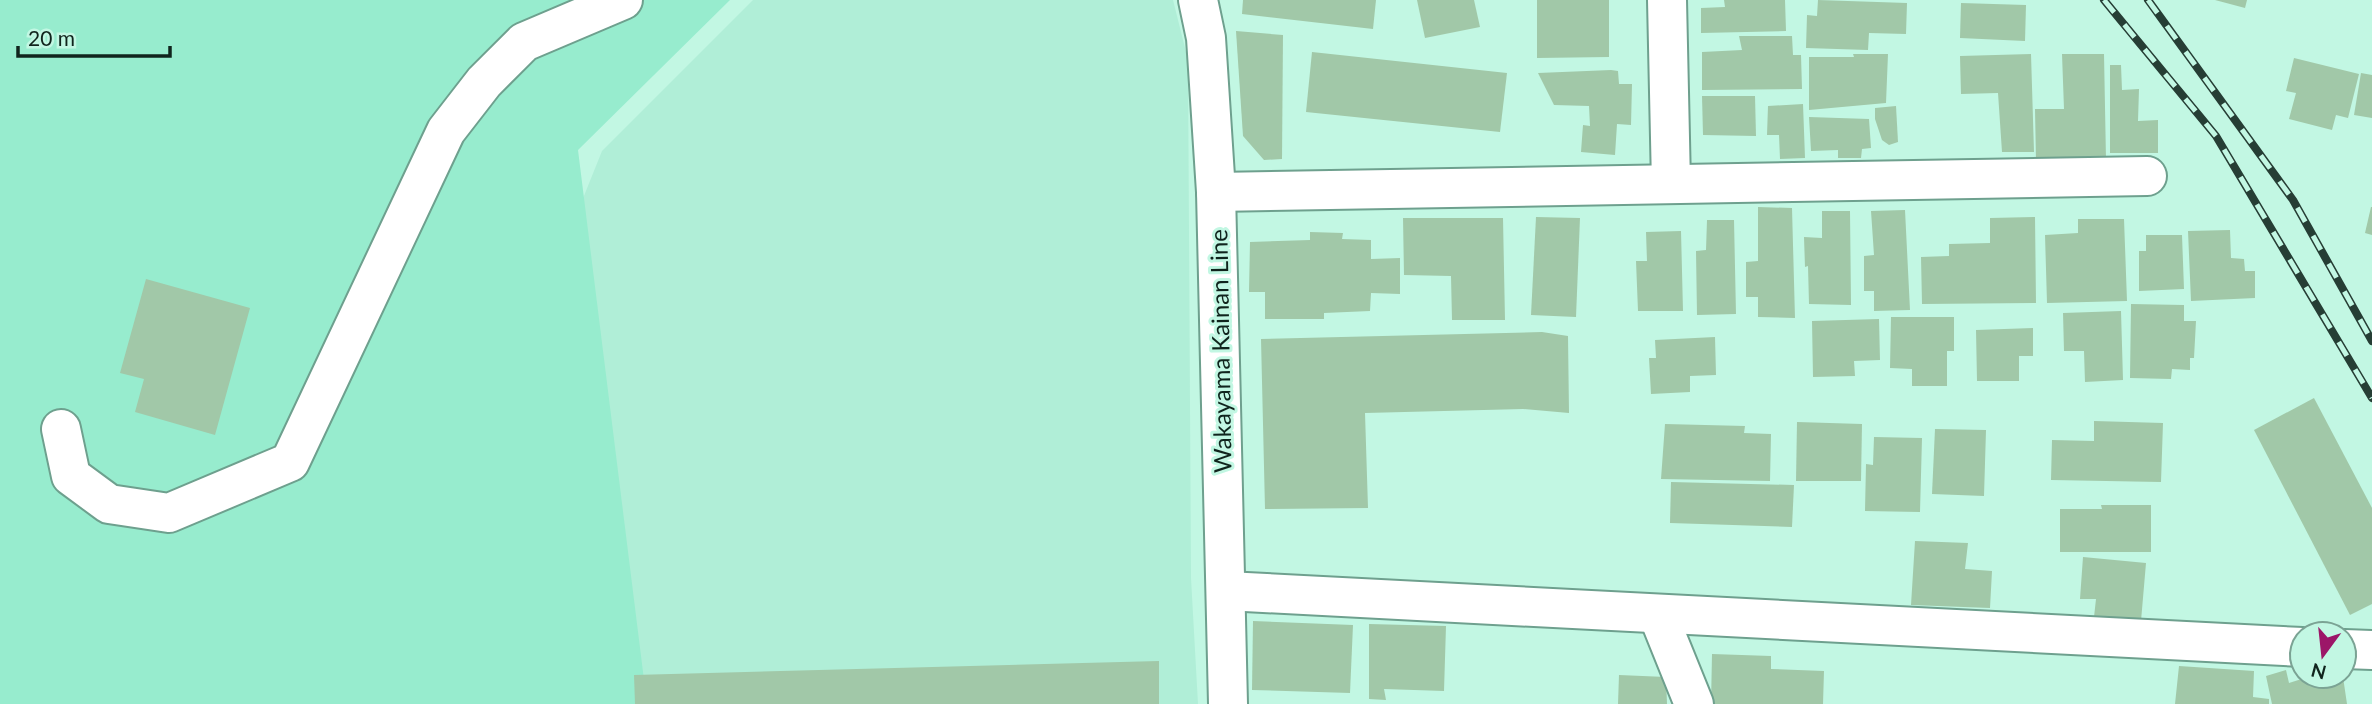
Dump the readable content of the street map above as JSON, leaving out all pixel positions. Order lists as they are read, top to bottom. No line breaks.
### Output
{"streets":{"street":["Wakayama Kainan Line"]},"scale_bar":"20 m","north":"bottom"}
